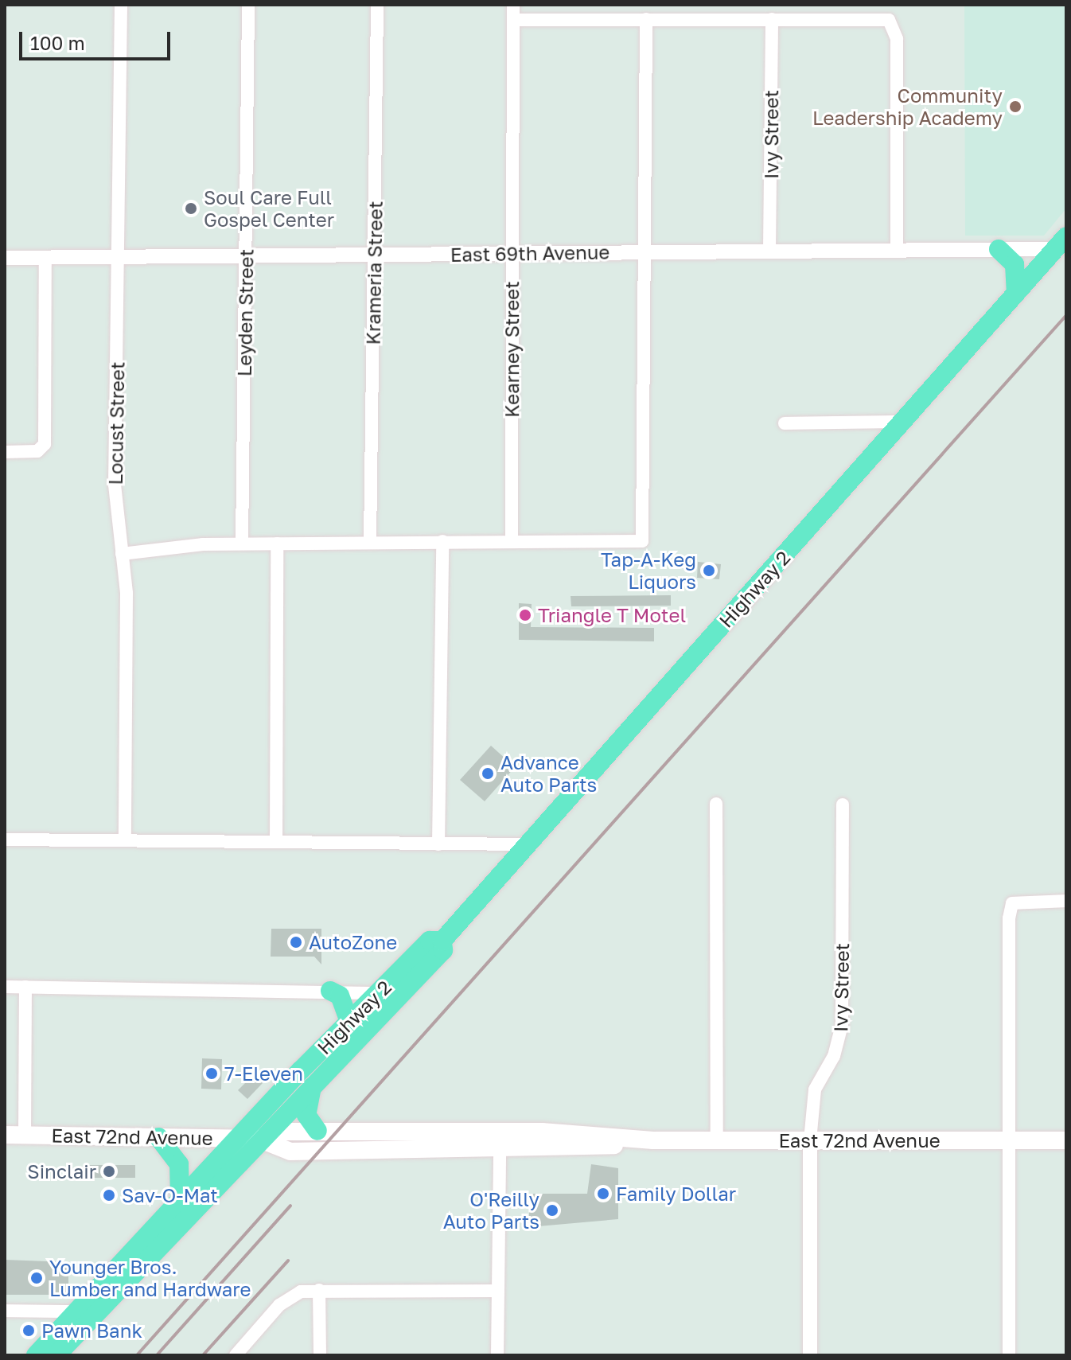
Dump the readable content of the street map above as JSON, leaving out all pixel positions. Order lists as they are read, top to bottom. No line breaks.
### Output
{"streets":{"main road":["Highway 2","East 72nd Avenue"],"street":["Ivy Street","East 69th Avenue","Krameria Street","Leyden Street","Kearney Street","Locust Street"]},"crossings":[["Ivy Street","East 69th Avenue"],["Ivy Street","East 72nd Avenue"],["East 69th Avenue","Krameria Street"],["East 69th Avenue","Leyden Street"],["East 69th Avenue","Kearney Street"],["East 69th Avenue","Locust Street"],["East 69th Avenue","Highway 2"],["Highway 2","East 72nd Avenue"]],"places":["Community Leadership Academy","Soul Care Full Gospel Center","Tap-A-Keg Liquors","Triangle T Motel","Advance Auto Parts","AutoZone","7-Eleven","Sinclair","Family Dollar","Sav-O-Mat","O'Reilly Auto Parts","Younger Bros. Lumber and Hardware","Pawn Bank"],"scale_bar":"100 m"}
